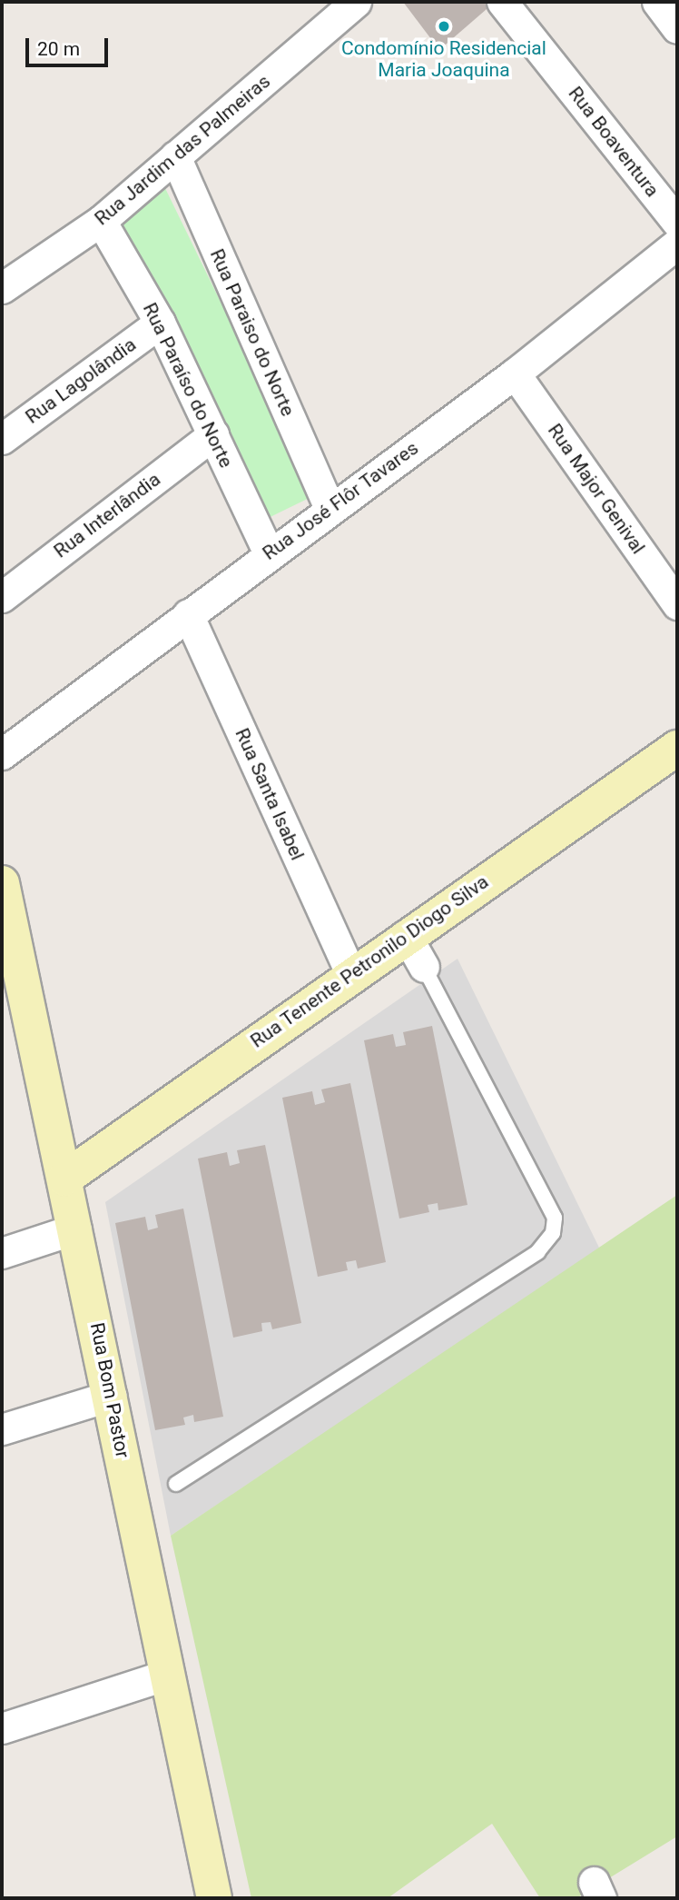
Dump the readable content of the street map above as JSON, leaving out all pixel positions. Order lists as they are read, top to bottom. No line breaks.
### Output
{"streets":{"main road":["Rua Tenente Petronilo Diogo Silva","Rua Bom Pastor"],"street":["Rua Boaventura","Rua Jardim das Palmeiras","Rua Paraiso do Norte","Rua Lagolândia","Rua Paraíso do Norte","Rua Major Genival","Rua José Flôr Tavares","Rua Interlândia","Rua Santa Isabel"]},"crossings":[["Rua Jardim das Palmeiras","Rua Paraiso do Norte"],["Rua Jardim das Palmeiras","Rua Paraíso do Norte"],["Rua Paraiso do Norte","Rua José Flôr Tavares"],["Rua Lagolândia","Rua Paraíso do Norte"],["Rua Paraíso do Norte","Rua José Flôr Tavares"],["Rua Paraíso do Norte","Rua Interlândia"],["Rua Major Genival","Rua José Flôr Tavares"],["Rua José Flôr Tavares","Rua Santa Isabel"],["Rua Santa Isabel","Rua Tenente Petronilo Diogo Silva"],["Rua Tenente Petronilo Diogo Silva","Rua Bom Pastor"]],"places":["Condomínio Residencial Maria Joaquina"],"scale_bar":"20 m"}
